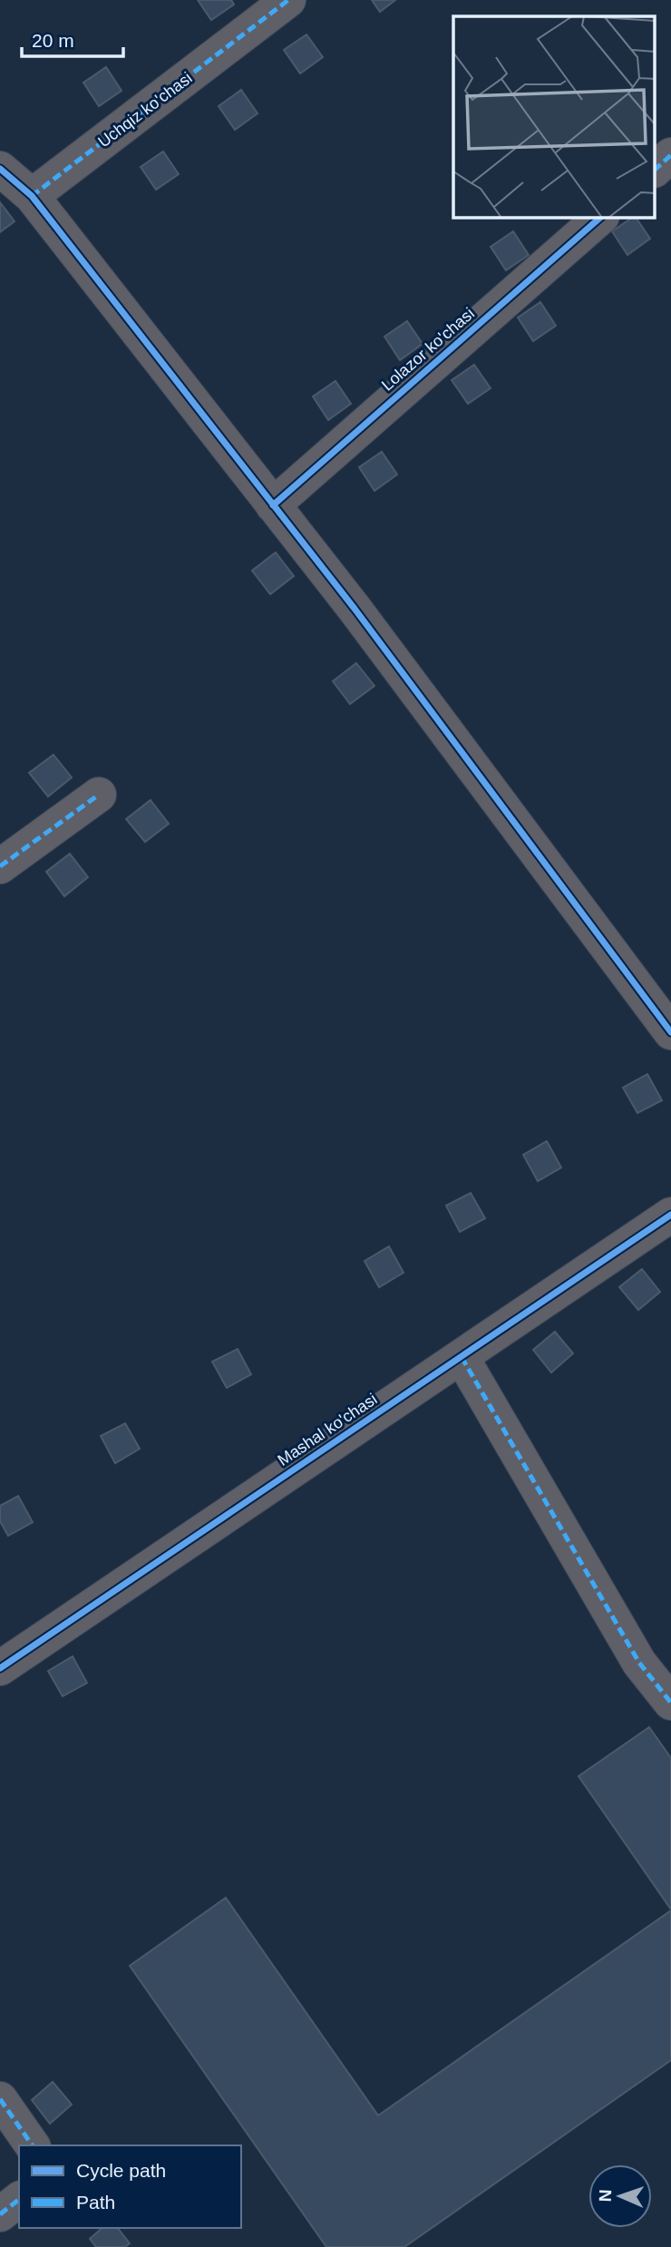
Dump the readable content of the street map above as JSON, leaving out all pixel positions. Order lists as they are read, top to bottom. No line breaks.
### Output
{"streets":{"street":["Uchqiz ko'chasi","Lolazor ko'chasi","Mashal ko'chasi"]},"legend":["Cycle path","Path"],"scale_bar":"20 m","north":"left"}
